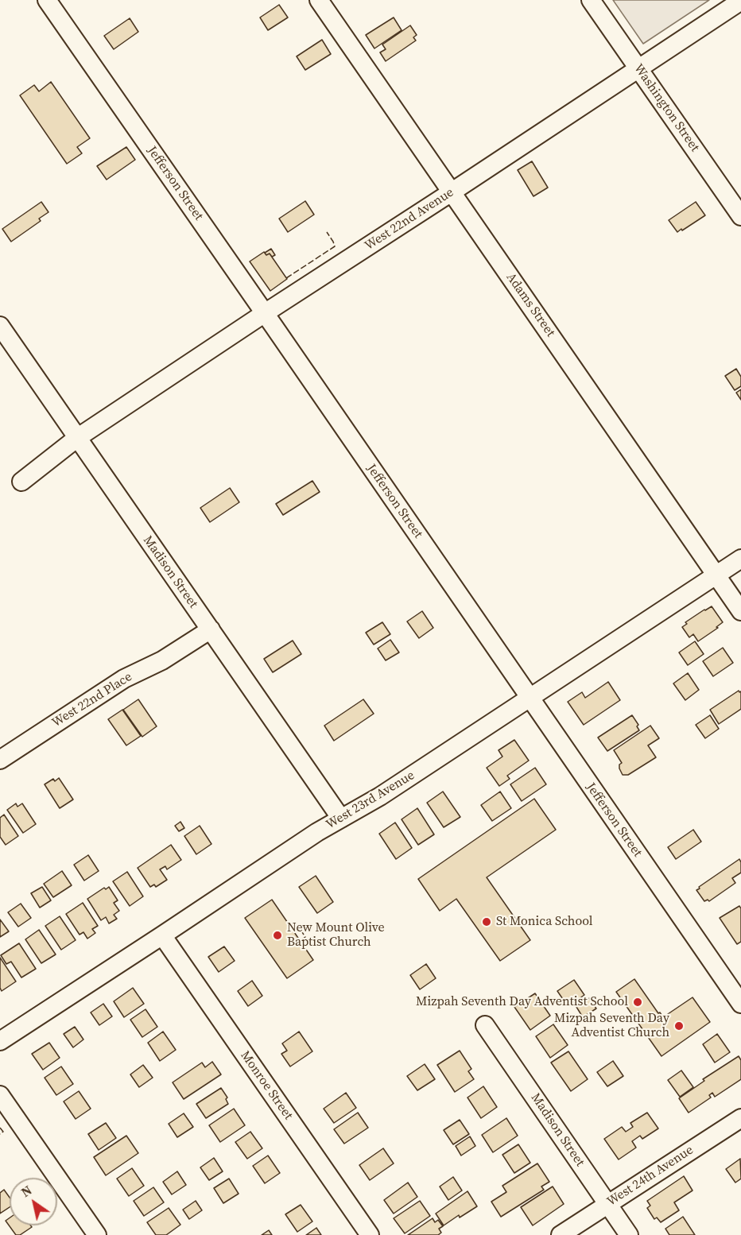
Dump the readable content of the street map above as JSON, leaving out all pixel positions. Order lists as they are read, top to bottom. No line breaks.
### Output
{"streets":{"street":["Washington Street","Jefferson Street","West 22nd Avenue","Adams Street","Madison Street","West 22nd Place","West 23rd Avenue","Monroe Street","West 24th Avenue"]},"crossings":[["Washington Street","West 22nd Avenue"],["Jefferson Street","West 22nd Avenue"],["Jefferson Street","West 23rd Avenue"],["West 22nd Avenue","Adams Street"],["West 22nd Avenue","Madison Street"],["Adams Street","West 23rd Avenue"],["Madison Street","West 22nd Place"],["Madison Street","West 23rd Avenue"],["Madison Street","West 24th Avenue"],["West 23rd Avenue","Monroe Street"]],"places":["St Monica School","New Mount Olive Baptist Church","Mizpah Seventh Day Adventist School","Mizpah Seventh Day Adventist Church"],"north":"top left"}
